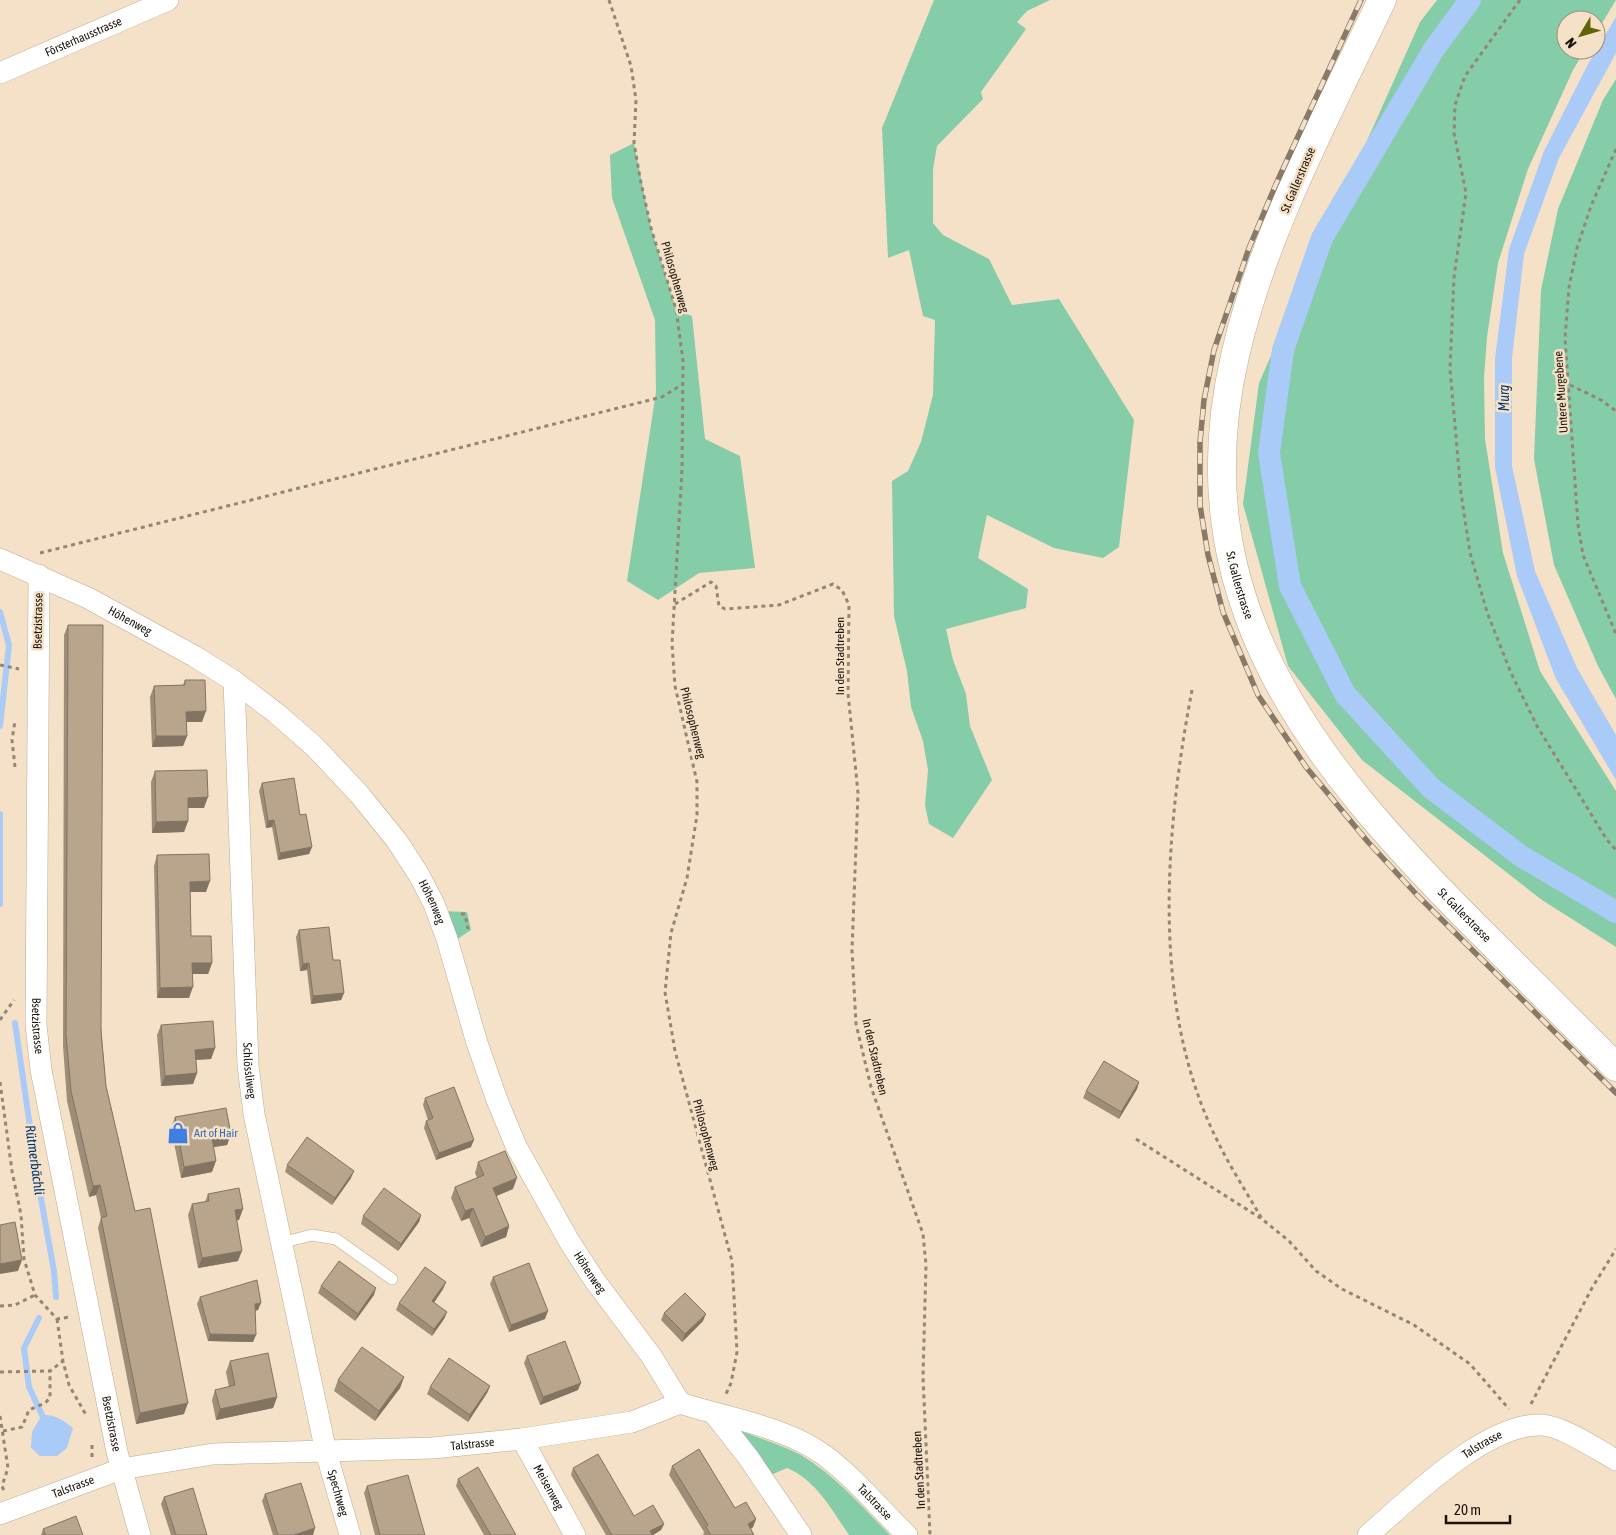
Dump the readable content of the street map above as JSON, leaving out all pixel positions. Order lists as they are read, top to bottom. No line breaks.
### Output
{"streets":{"main road":["St. Gallerstrasse"],"street":["Försterhausstrasse","Bsetzistrasse","Höhenweg","Schlössliweg","Talstrasse","Meisenweg","Spechtweg"],"path":["Philosophenweg","Untere Murgebene","In den Stadtreben"]},"crossings":[["Philosophenweg","In den Stadtreben"],["Philosophenweg","Talstrasse"],["Bsetzistrasse","Höhenweg"],["Bsetzistrasse","Talstrasse"],["Höhenweg","Schlössliweg"],["Höhenweg","Talstrasse"],["Schlössliweg","Talstrasse"],["Schlössliweg","Spechtweg"],["Talstrasse","Meisenweg"],["Talstrasse","Spechtweg"]],"water":["Murg","Rütmerbächli"],"places":{"shop":["Art of Hair"]},"scale_bar":"20 m","north":"bottom left"}
